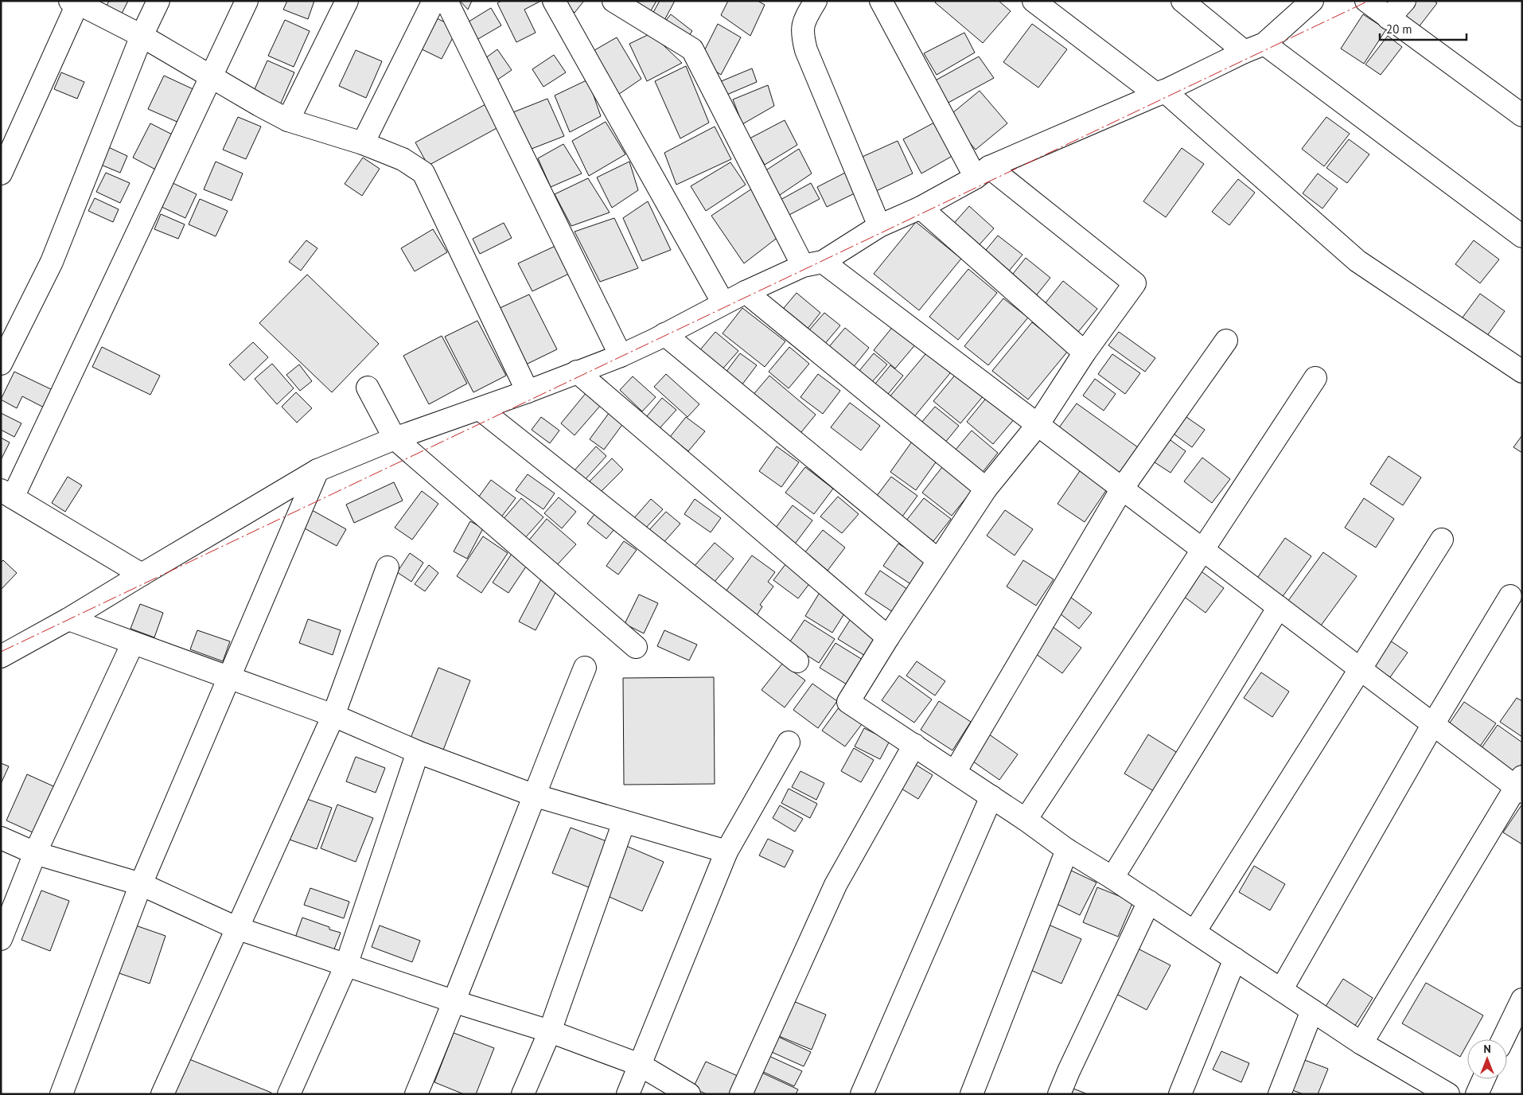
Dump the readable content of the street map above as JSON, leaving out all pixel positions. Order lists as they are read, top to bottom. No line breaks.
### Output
{"scale_bar":"20 m","north":"top"}
